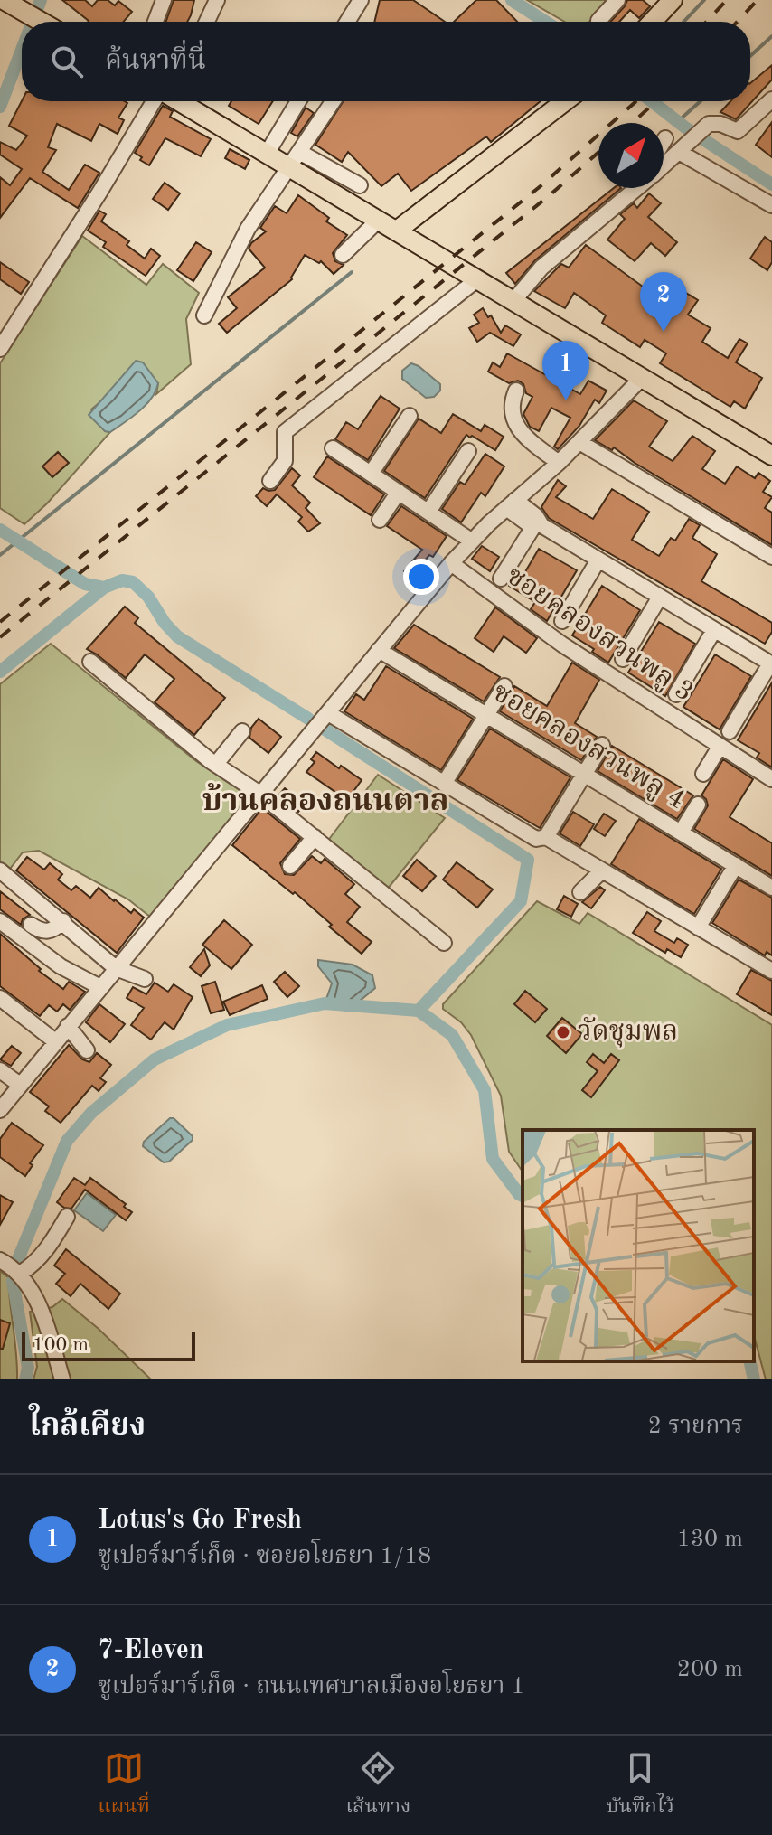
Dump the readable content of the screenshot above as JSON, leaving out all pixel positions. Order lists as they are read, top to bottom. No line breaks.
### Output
{"streets":{"street":["ซอยคลองสวนพลู 3","ซอยคลองสวนพลู 4"]},"districts":["บ้านคลองถนนตาล"],"places":["วัดชุมพล"],"scale_bar":"100 m","north":"top right","page":{"search":"ค้นหาที่นี่","pins":["2","1"],"scale":"100 m","heading":["ใกล้เคียง","2 รายการ"],"list":[{"mark":"1","name":"Lotus's Go Fresh","note":"ซูเปอร์มาร์เก็ต · ซอยอโยธยา 1/18","value":"130 m"},{"mark":"2","name":"7-Eleven","note":"ซูเปอร์มาร์เก็ต · ถนนเทศบาลเมืองอโยธยา 1","value":"200 m"}],"nav":["แผนที่","เส้นทาง","บันทึกไว้"]}}
